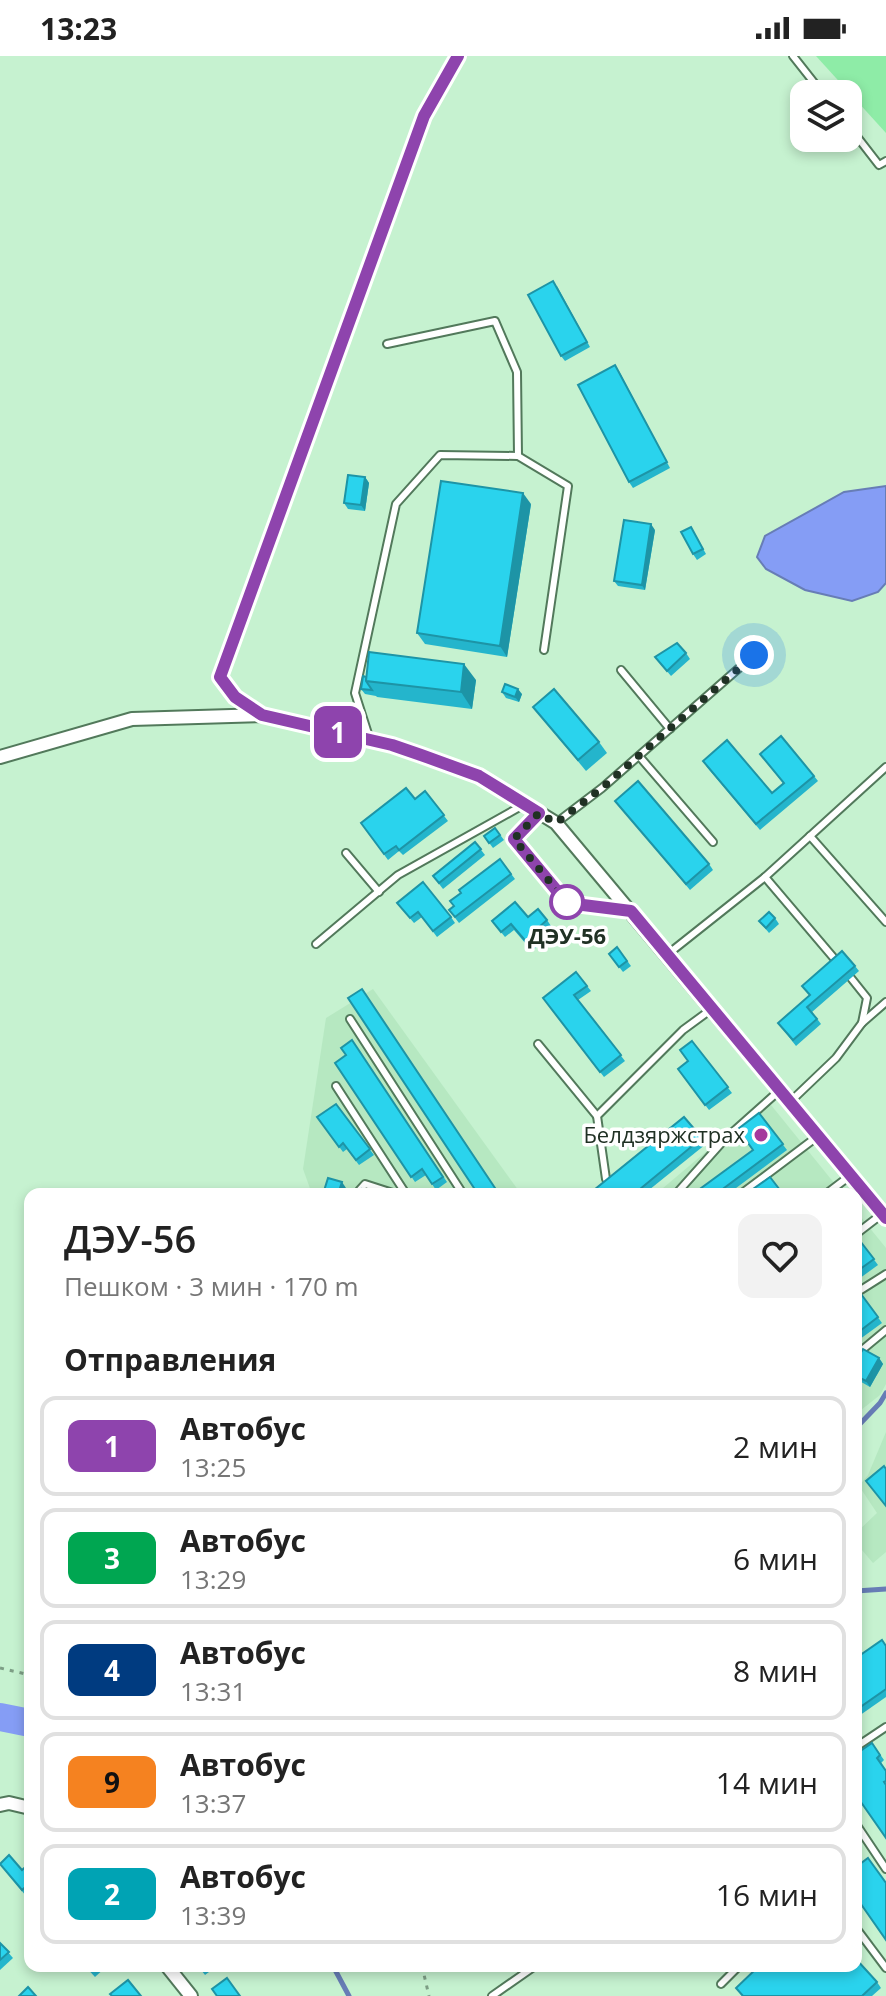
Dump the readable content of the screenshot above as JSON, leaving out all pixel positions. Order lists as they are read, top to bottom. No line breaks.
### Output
{"places":["ДЭУ-56","Белдзяржстрах"],"lines":["bus line 1"],"page":{"status":"13:23","on_map":"1","heading":[["ДЭУ-56","Пешком · 3 мин · 170 m"],"Отправления"],"list":[{"mark":"1","name":"Автобус","note":"13:25","value":"2 мин"},{"mark":"3","name":"Автобус","note":"13:29","value":"6 мин"},{"mark":"4","name":"Автобус","note":"13:31","value":"8 мин"},{"mark":"9","name":"Автобус","note":"13:37","value":"14 мин"},{"mark":"2","name":"Автобус","note":"13:39","value":"16 мин"}]}}
